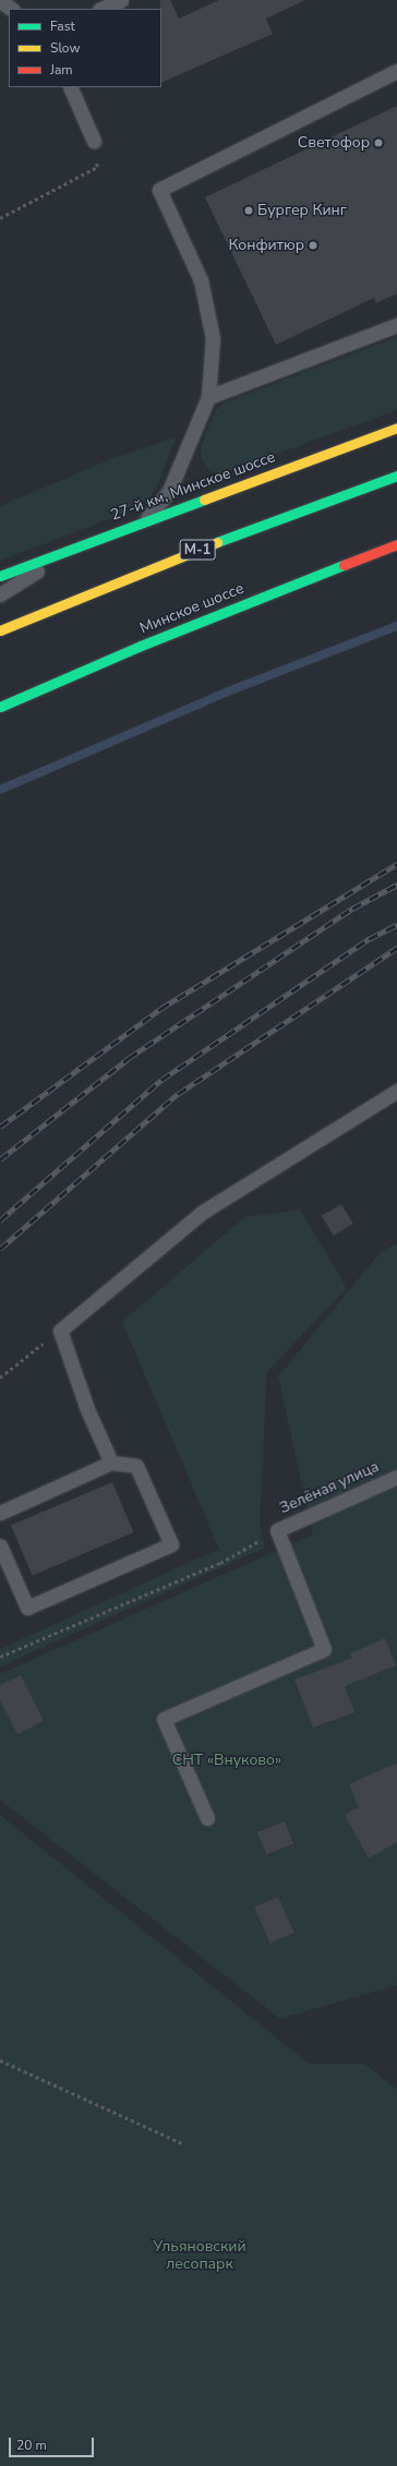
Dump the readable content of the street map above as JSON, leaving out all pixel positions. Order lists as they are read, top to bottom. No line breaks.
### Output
{"streets":{"main road":["27-й км, Минское шоссе","М-1","Минское шоссе"],"lane":["Зелёная улица"]},"parks":["СНТ «Внуково»","Ульяновский лесопарк"],"places":["Светофор","Бургер Кинг","Конфитюр"],"legend":["Fast","Slow","Jam"],"scale_bar":"20 m"}
